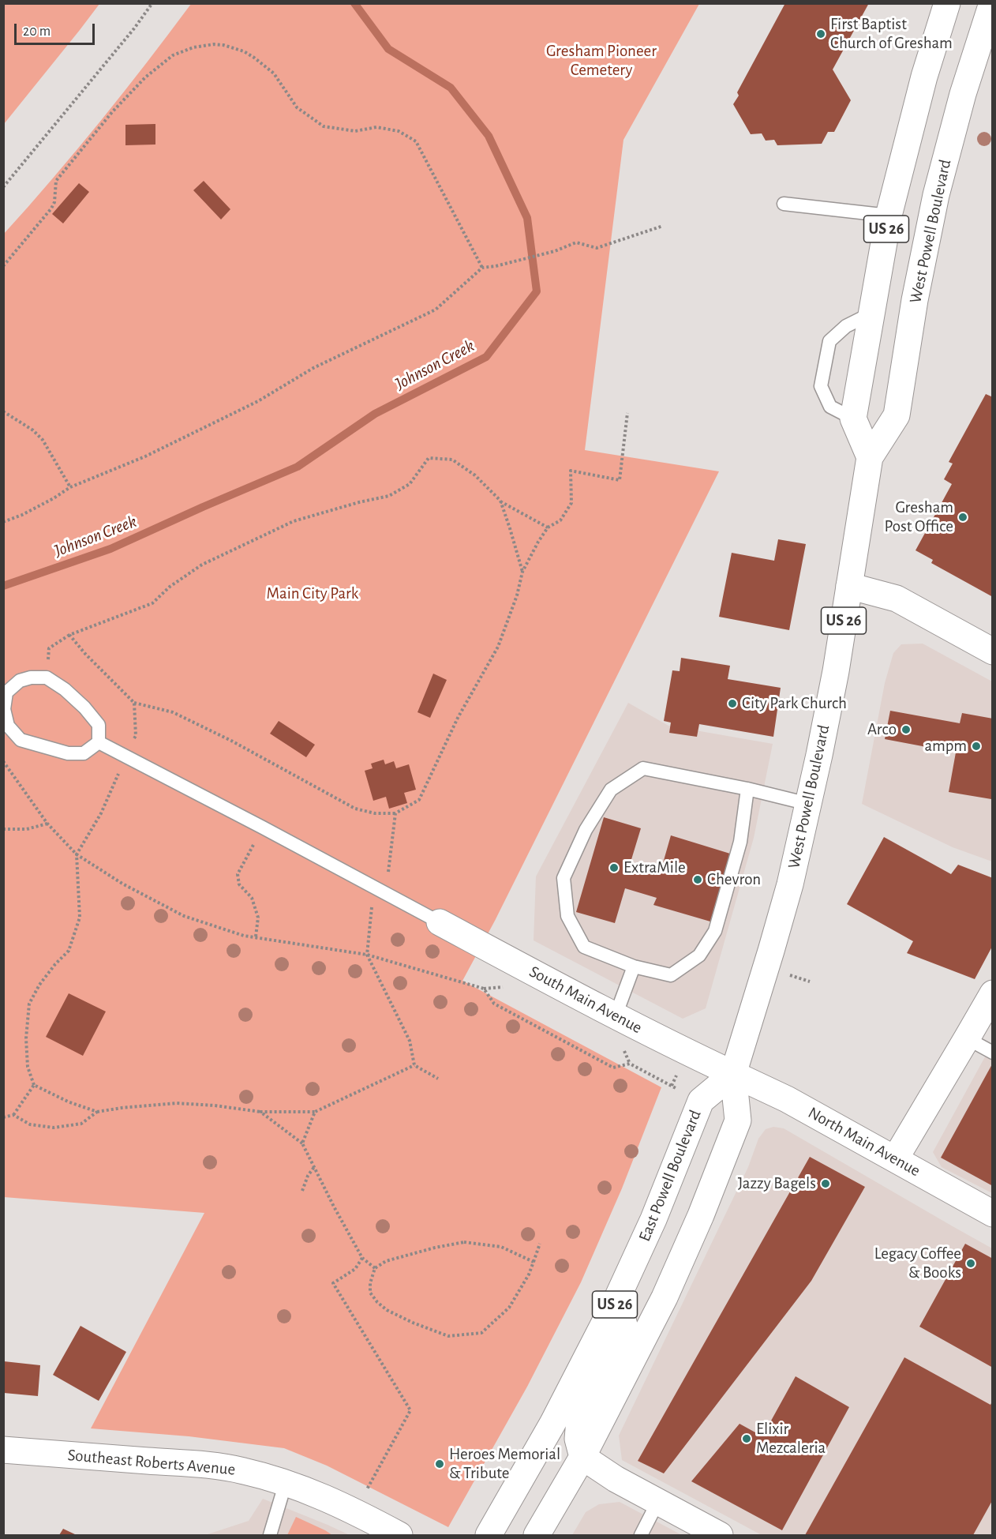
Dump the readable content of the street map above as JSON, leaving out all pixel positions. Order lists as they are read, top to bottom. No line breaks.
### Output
{"streets":{"main road":["US 26","West Powell Boulevard","South Main Avenue","North Main Avenue","East Powell Boulevard","Southeast Roberts Avenue"]},"crossings":[["US 26","West Powell Boulevard"],["US 26","South Main Avenue"],["US 26","North Main Avenue"],["US 26","East Powell Boulevard"],["West Powell Boulevard","South Main Avenue"],["West Powell Boulevard","North Main Avenue"],["West Powell Boulevard","East Powell Boulevard"],["South Main Avenue","North Main Avenue"],["South Main Avenue","East Powell Boulevard"],["North Main Avenue","East Powell Boulevard"]],"water":["Johnson Creek"],"parks":["Gresham Pioneer Cemetery","Main City Park"],"places":["First Baptist Church of Gresham","Gresham Post Office","City Park Church","Arco","ampm","ExtraMile","Chevron","Jazzy Bagels","Legacy Coffee & Books","Elixir Mezcaleria","Heroes Memorial & Tribute"],"scale_bar":"20 m"}
